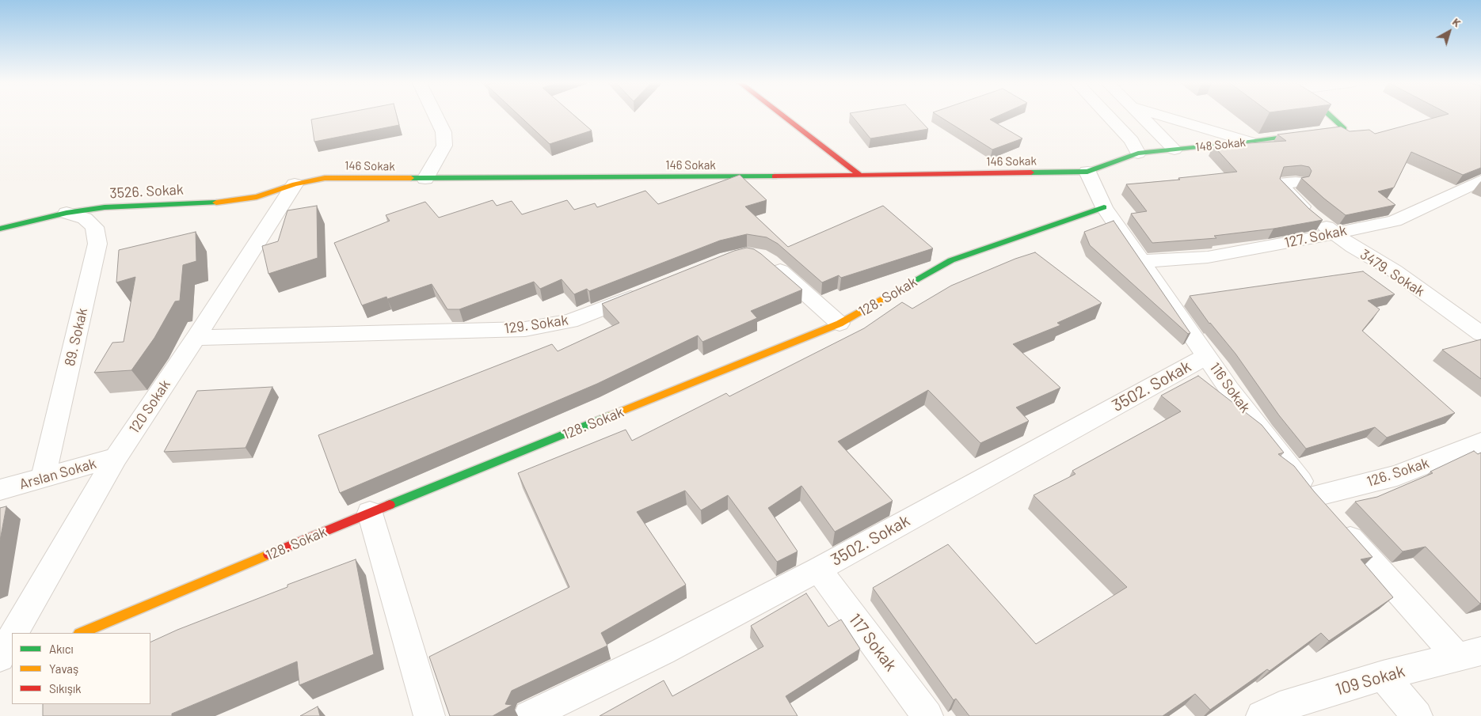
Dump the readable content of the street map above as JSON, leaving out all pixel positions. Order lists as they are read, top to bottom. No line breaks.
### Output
{"streets":{"street":["148 Sokak","146 Sokak","3526. Sokak","127. Sokak","3479. Sokak","128. Sokak","129. Sokak","89. Sokak","3502. Sokak","116 Sokak","120 Sokak","126. Sokak","Arslan Sokak","117 Sokak","109 Sokak"]},"crossings":[["148 Sokak","146 Sokak"],["148 Sokak","116 Sokak"],["146 Sokak","3526. Sokak"],["146 Sokak","116 Sokak"],["146 Sokak","120 Sokak"],["3526. Sokak","89. Sokak"],["3526. Sokak","120 Sokak"],["127. Sokak","3479. Sokak"],["127. Sokak","116 Sokak"],["128. Sokak","116 Sokak"],["129. Sokak","120 Sokak"],["89. Sokak","Arslan Sokak"],["3502. Sokak","116 Sokak"],["3502. Sokak","117 Sokak"],["116 Sokak","126. Sokak"],["116 Sokak","109 Sokak"],["120 Sokak","Arslan Sokak"]],"legend":["Akıcı","Yavaş","Sıkışık"],"north":"top right"}
